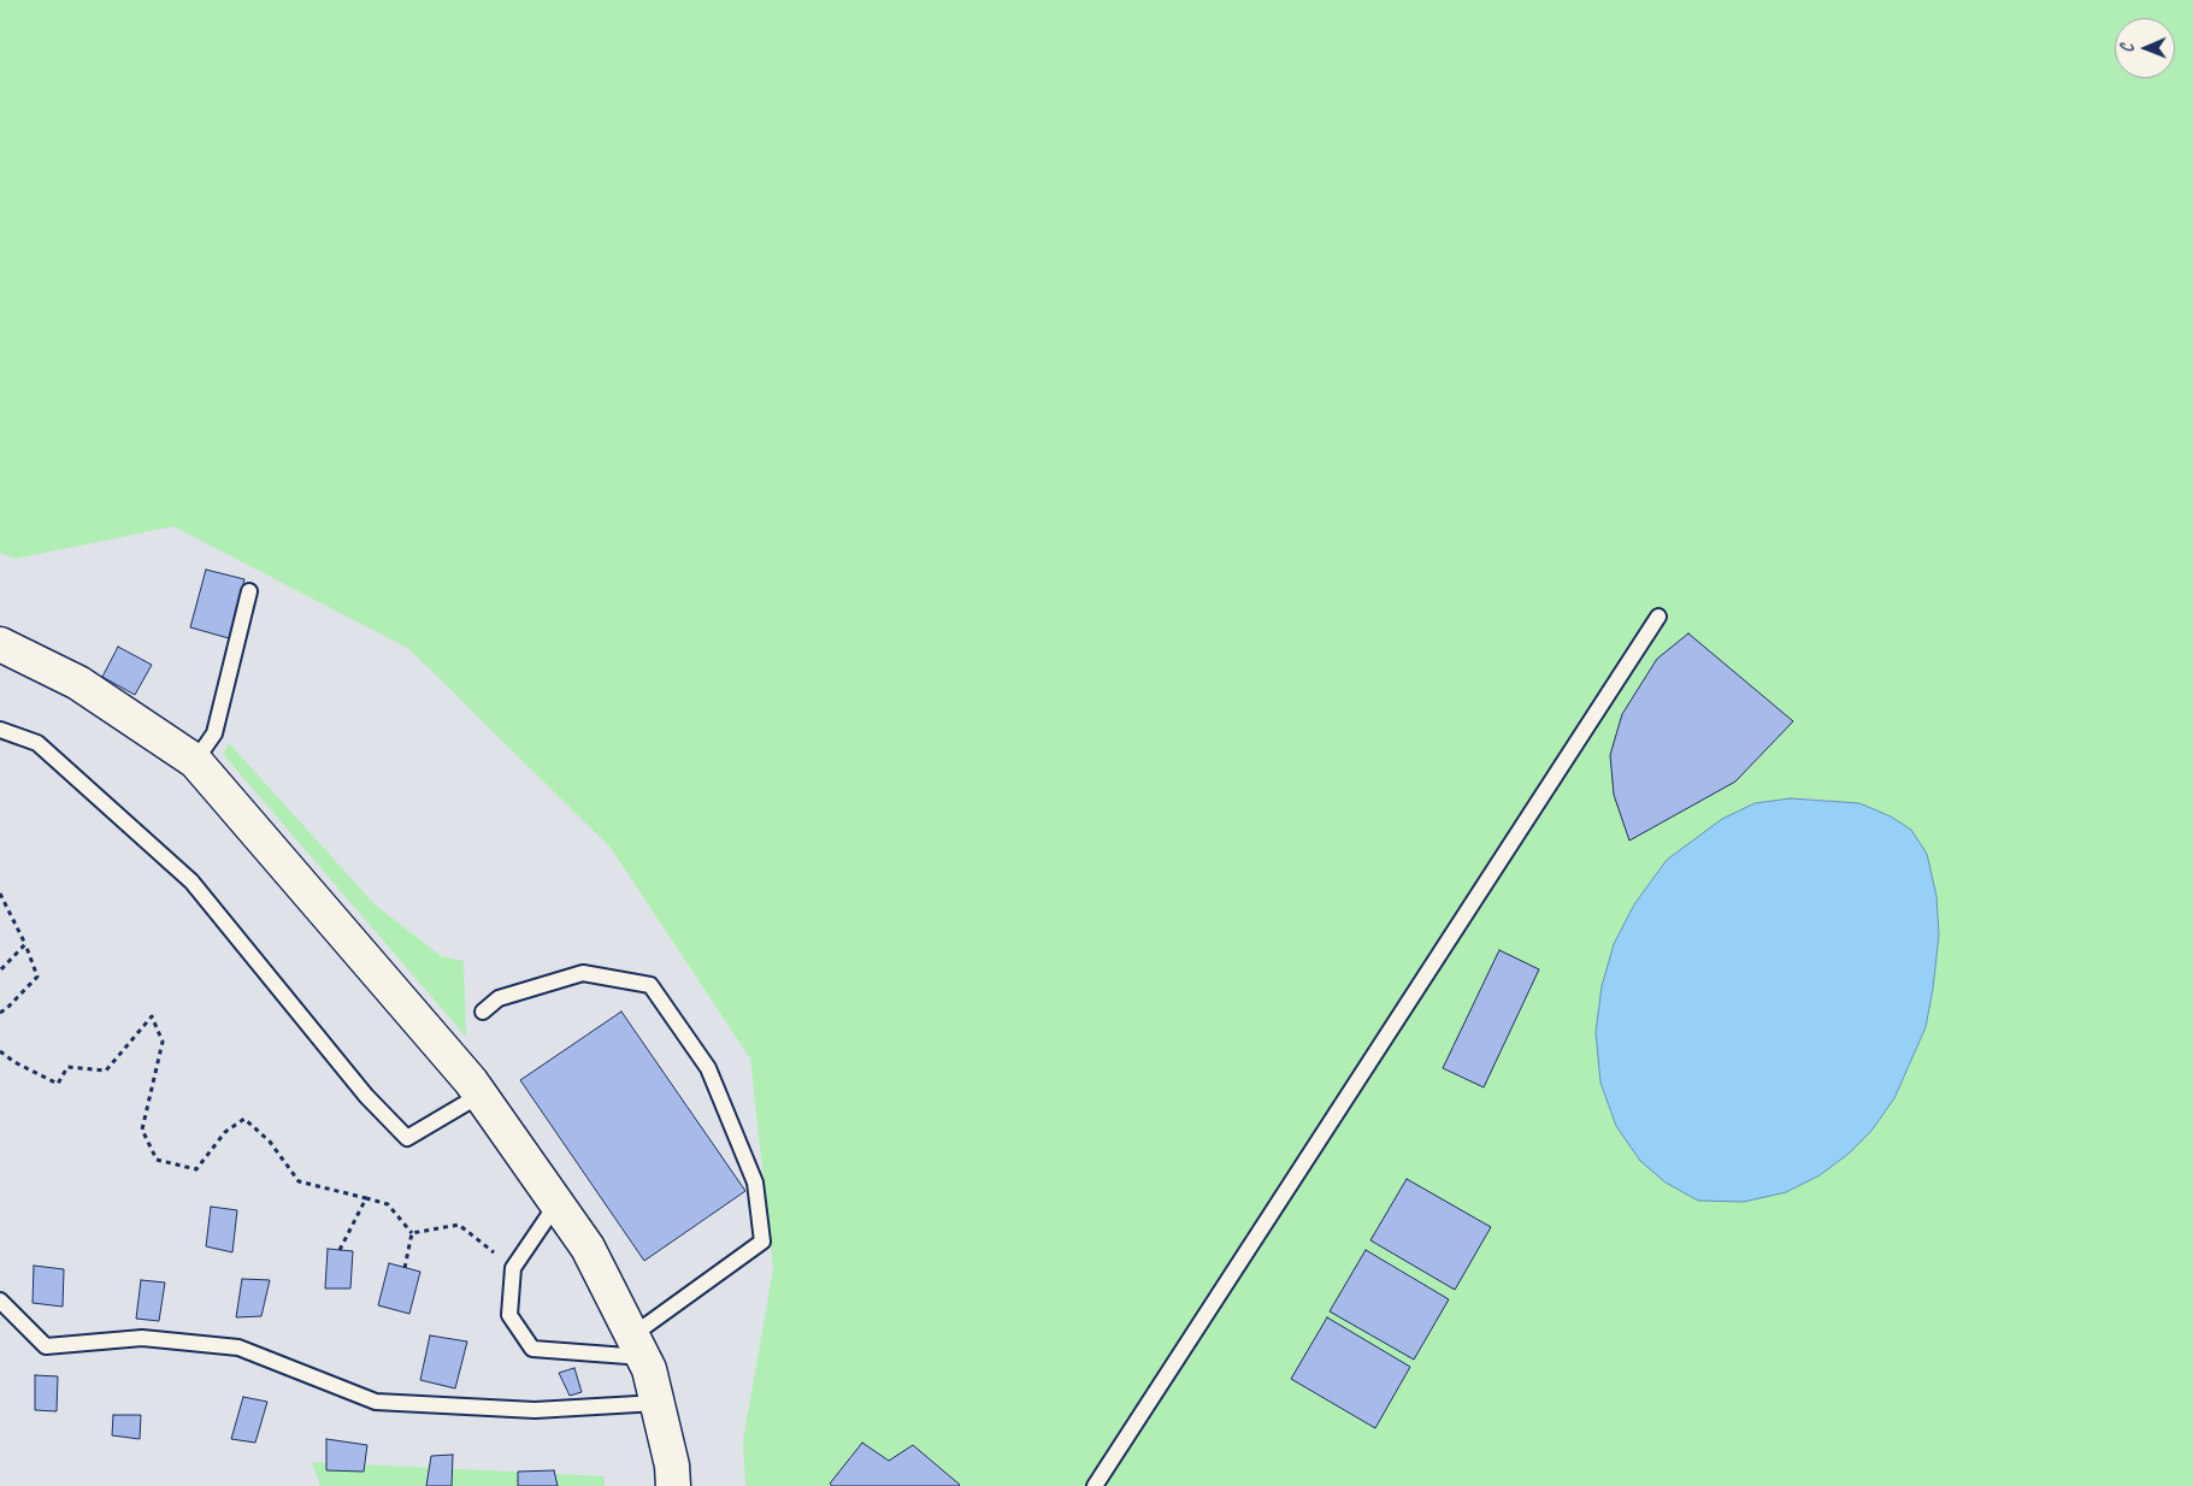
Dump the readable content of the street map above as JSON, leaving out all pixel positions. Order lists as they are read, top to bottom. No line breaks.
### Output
{"north":"left"}
